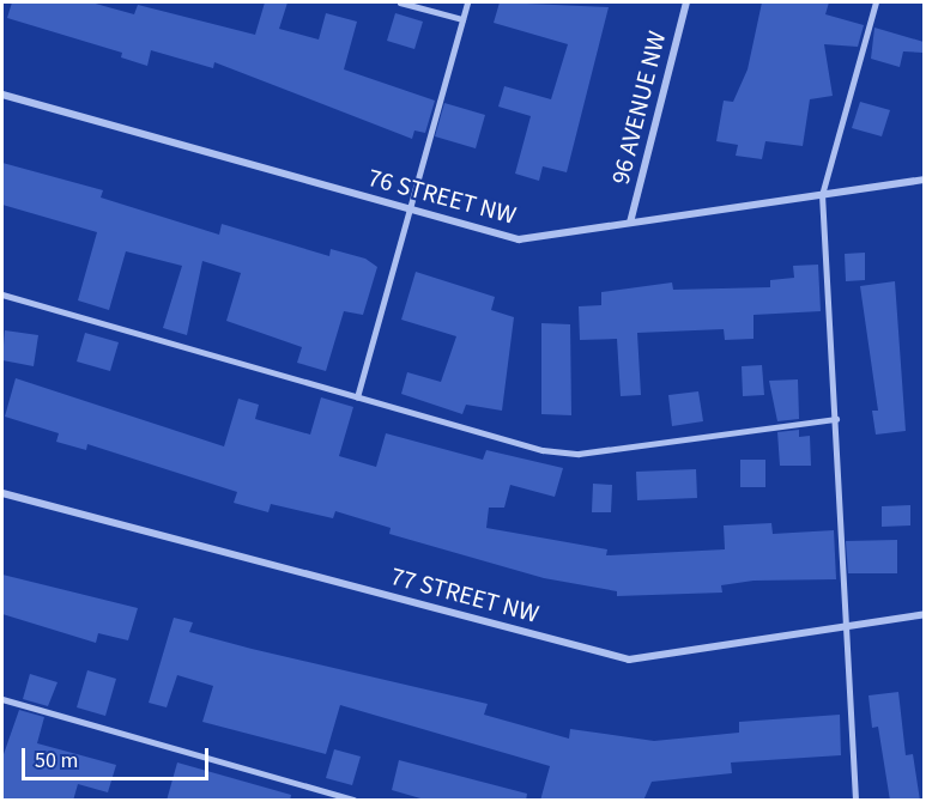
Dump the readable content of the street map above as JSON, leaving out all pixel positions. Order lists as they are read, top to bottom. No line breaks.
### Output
{"streets":{"street":["96 AVENUE NW","76 STREET NW","77 STREET NW"]},"crossings":[["96 AVENUE NW","76 STREET NW"]],"scale_bar":"50 m"}
